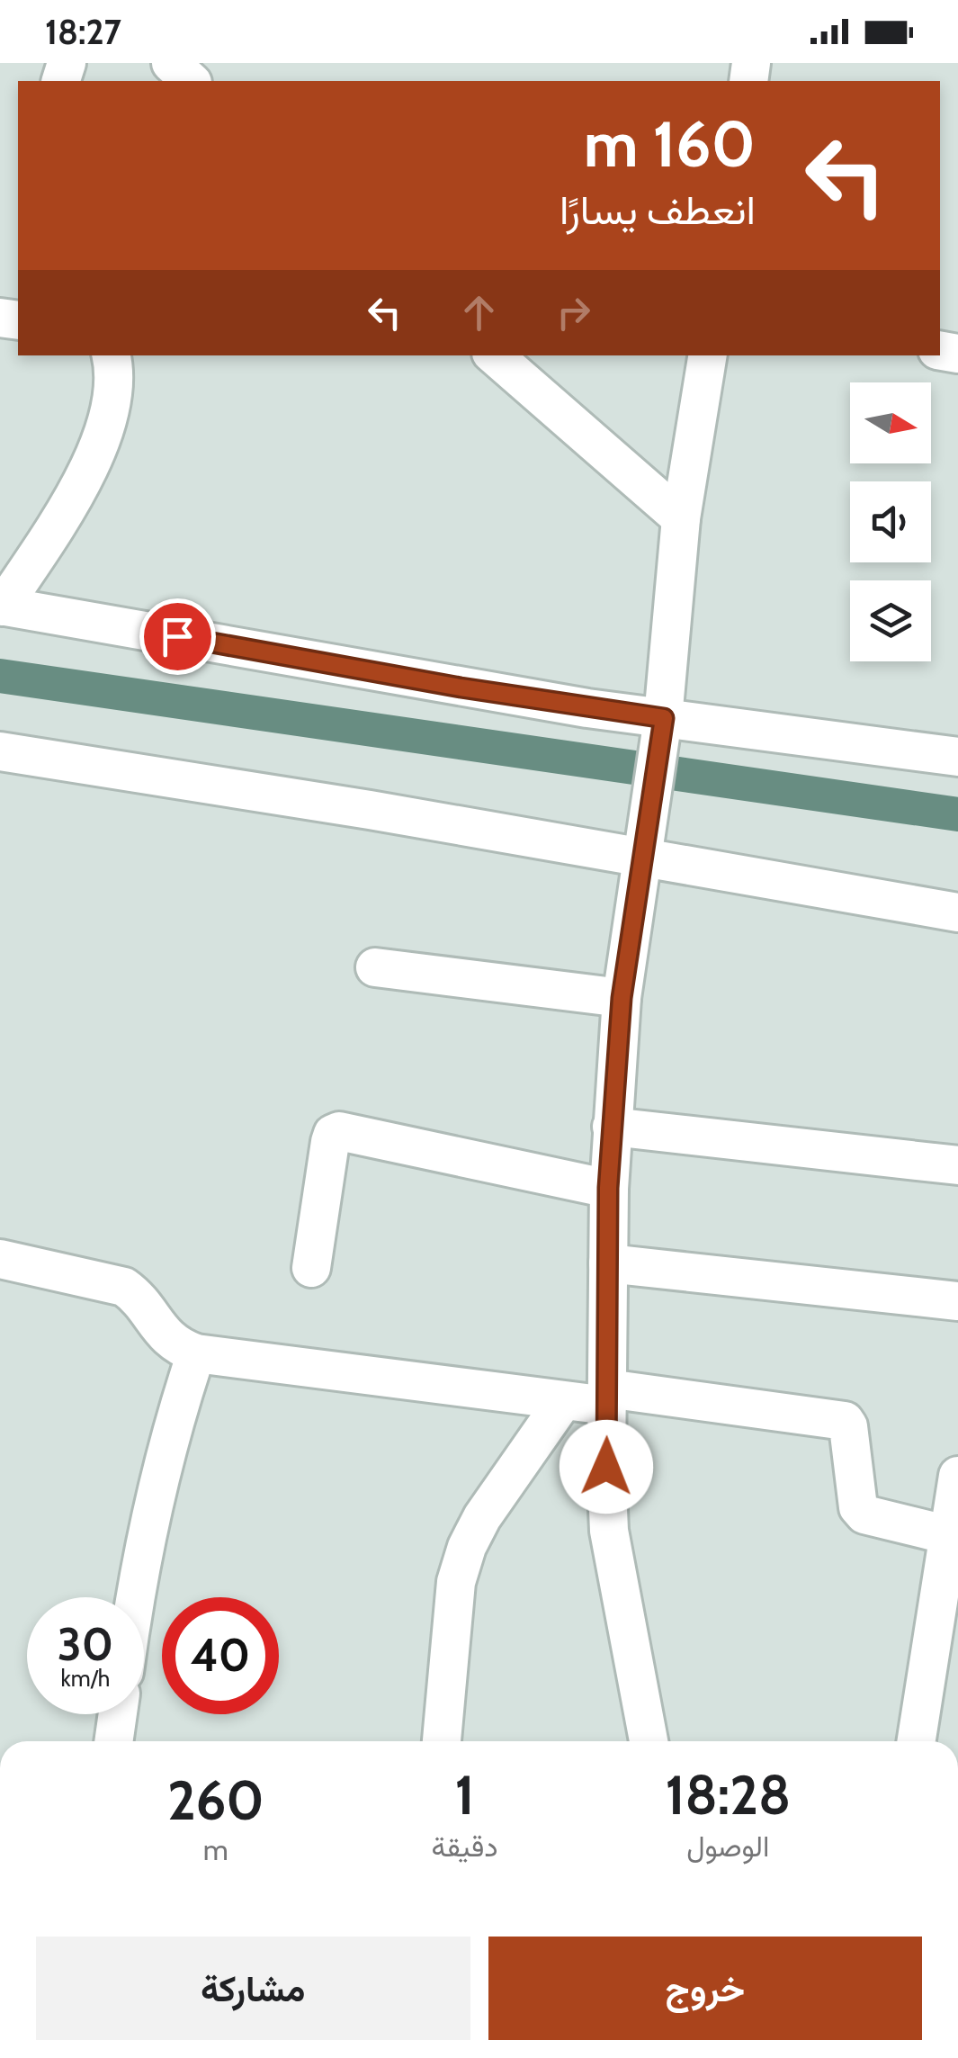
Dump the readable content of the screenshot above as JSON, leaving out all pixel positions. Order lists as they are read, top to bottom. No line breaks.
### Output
{"north":"right","page":{"status":"18:27","turn":["160 m","انعطف يسارًا"],"speed":"30 km/h","limit":"40","eta":["18:28","الوصول","1","دقيقة","260","m"],"buttons":["خروج","مشاركة"]}}
